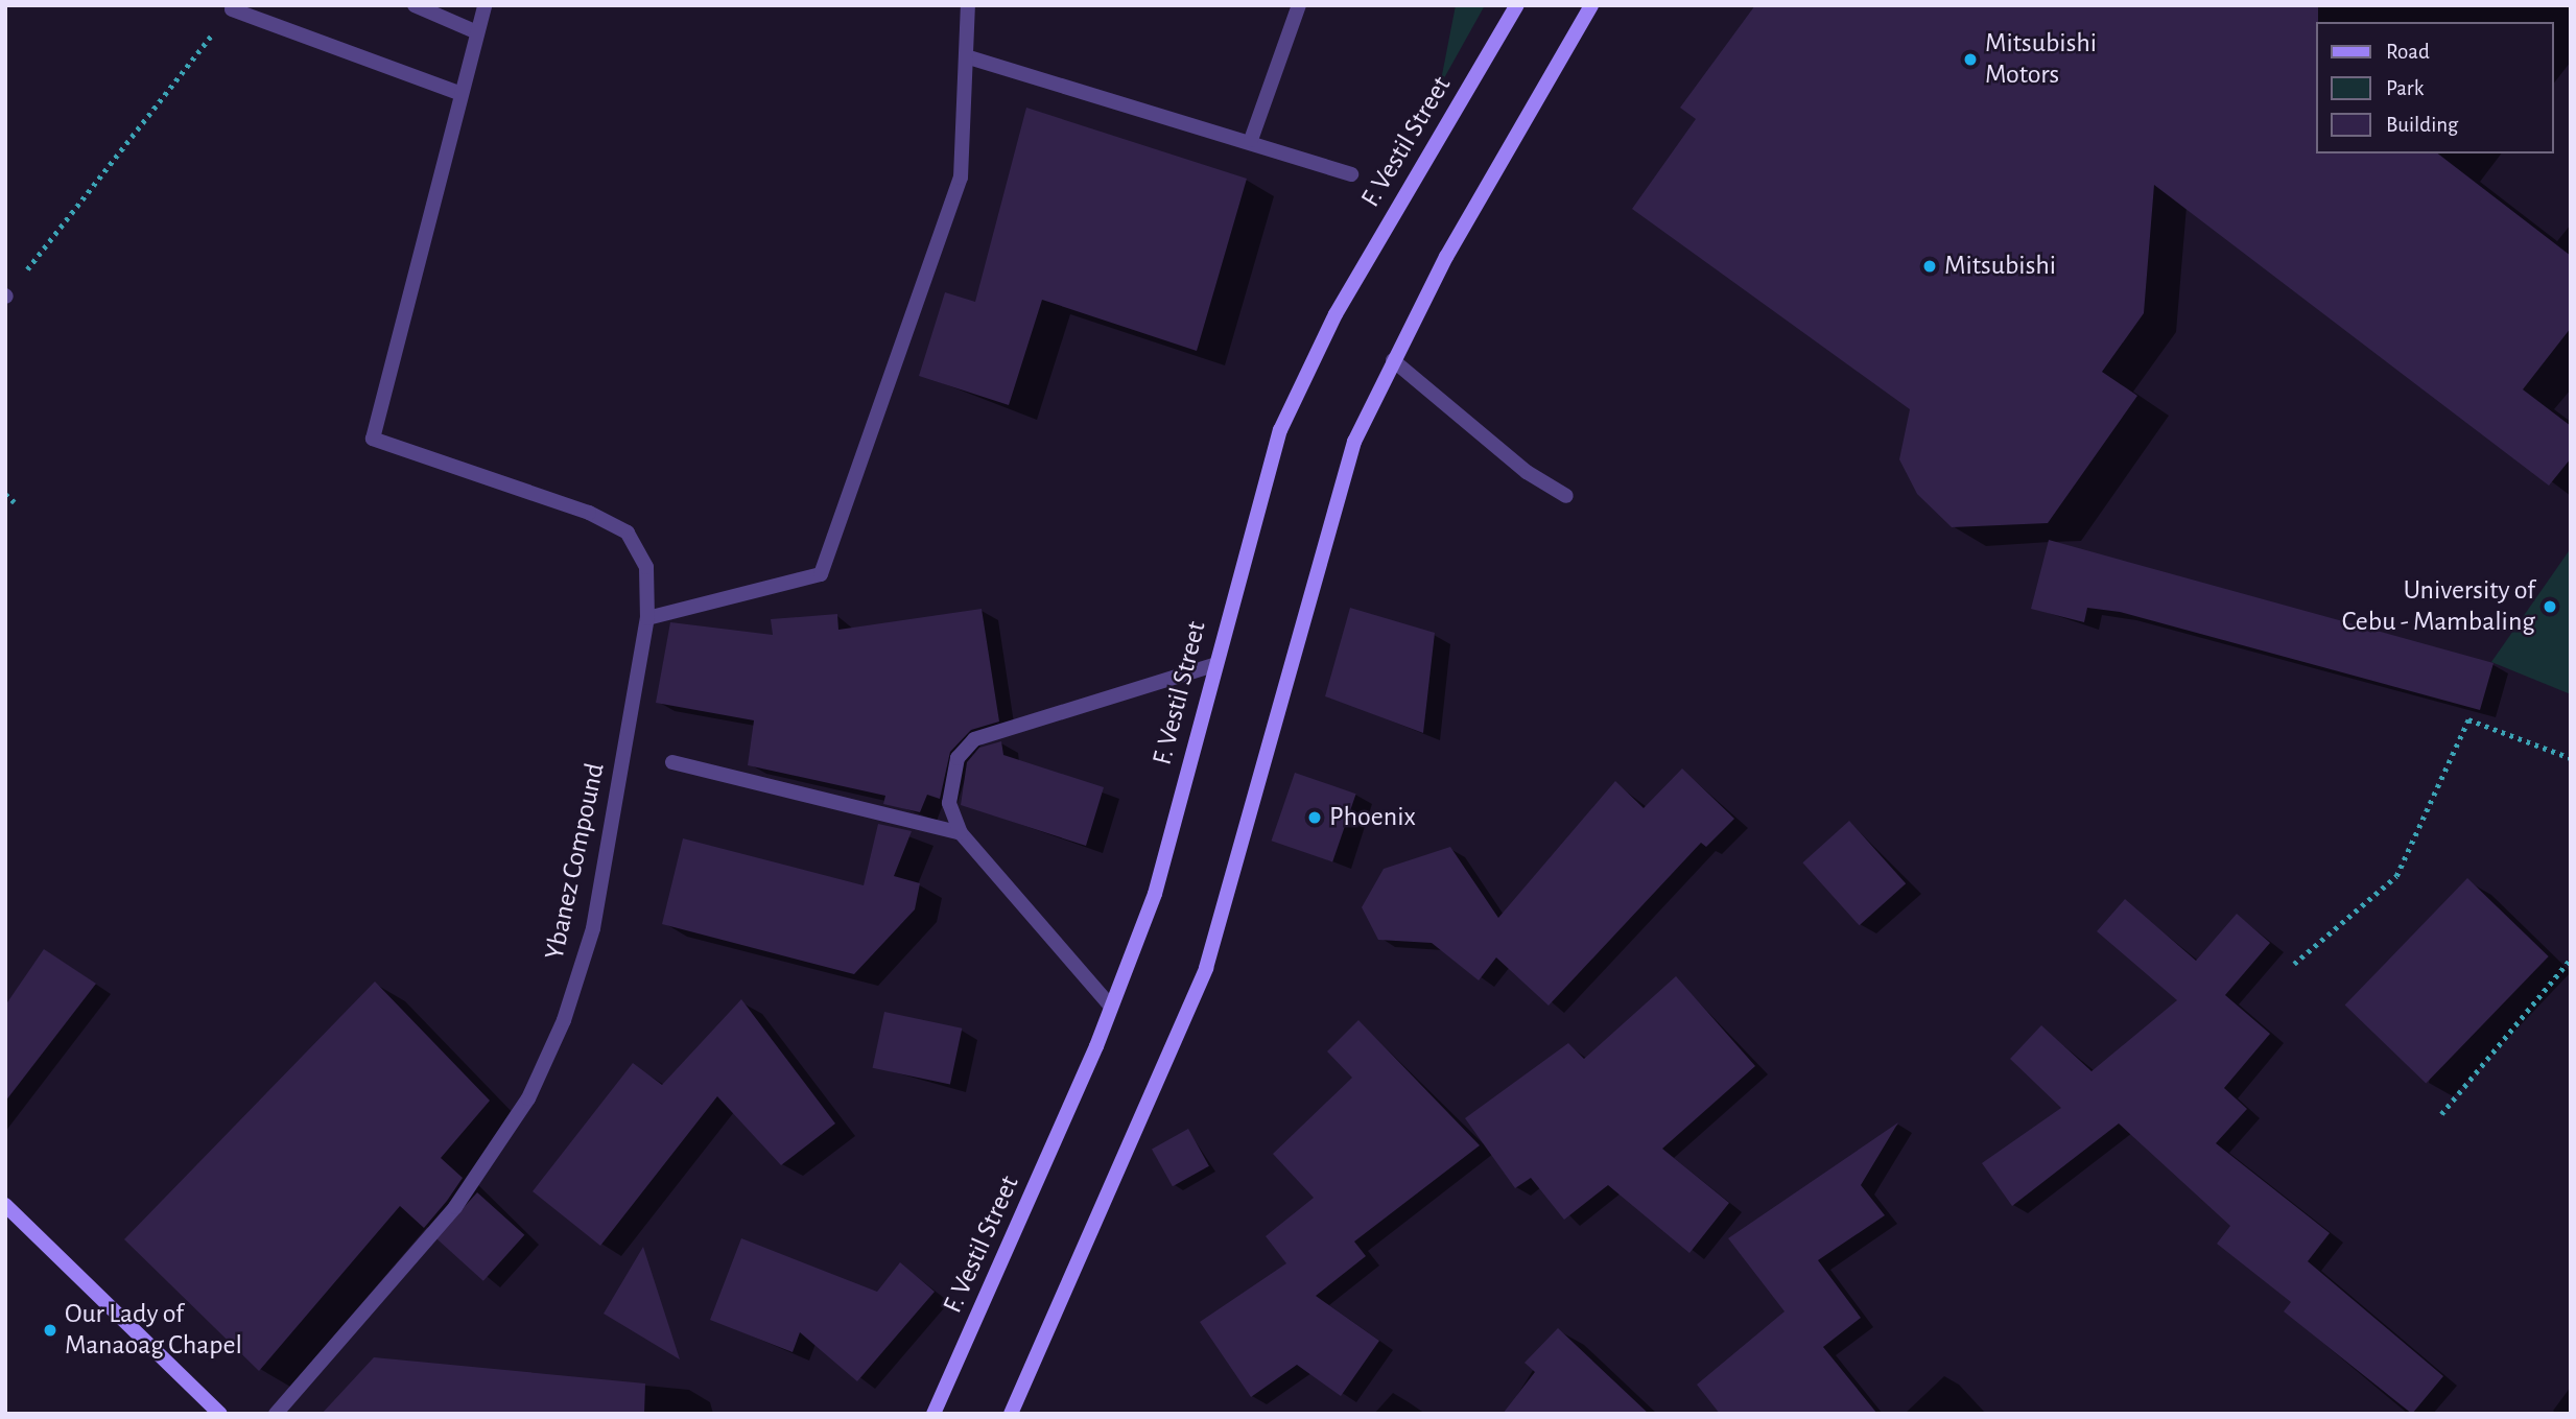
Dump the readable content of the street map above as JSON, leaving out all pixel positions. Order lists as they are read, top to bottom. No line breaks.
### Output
{"streets":{"main road":["F. Vestil Street"],"street":["Ybanez Compound"]},"places":["Mitsubishi Motors","Mitsubishi","University of Cebu - Mambaling","Phoenix","Our Lady of Manaoag Chapel"],"legend":["Road","Park","Building"]}
